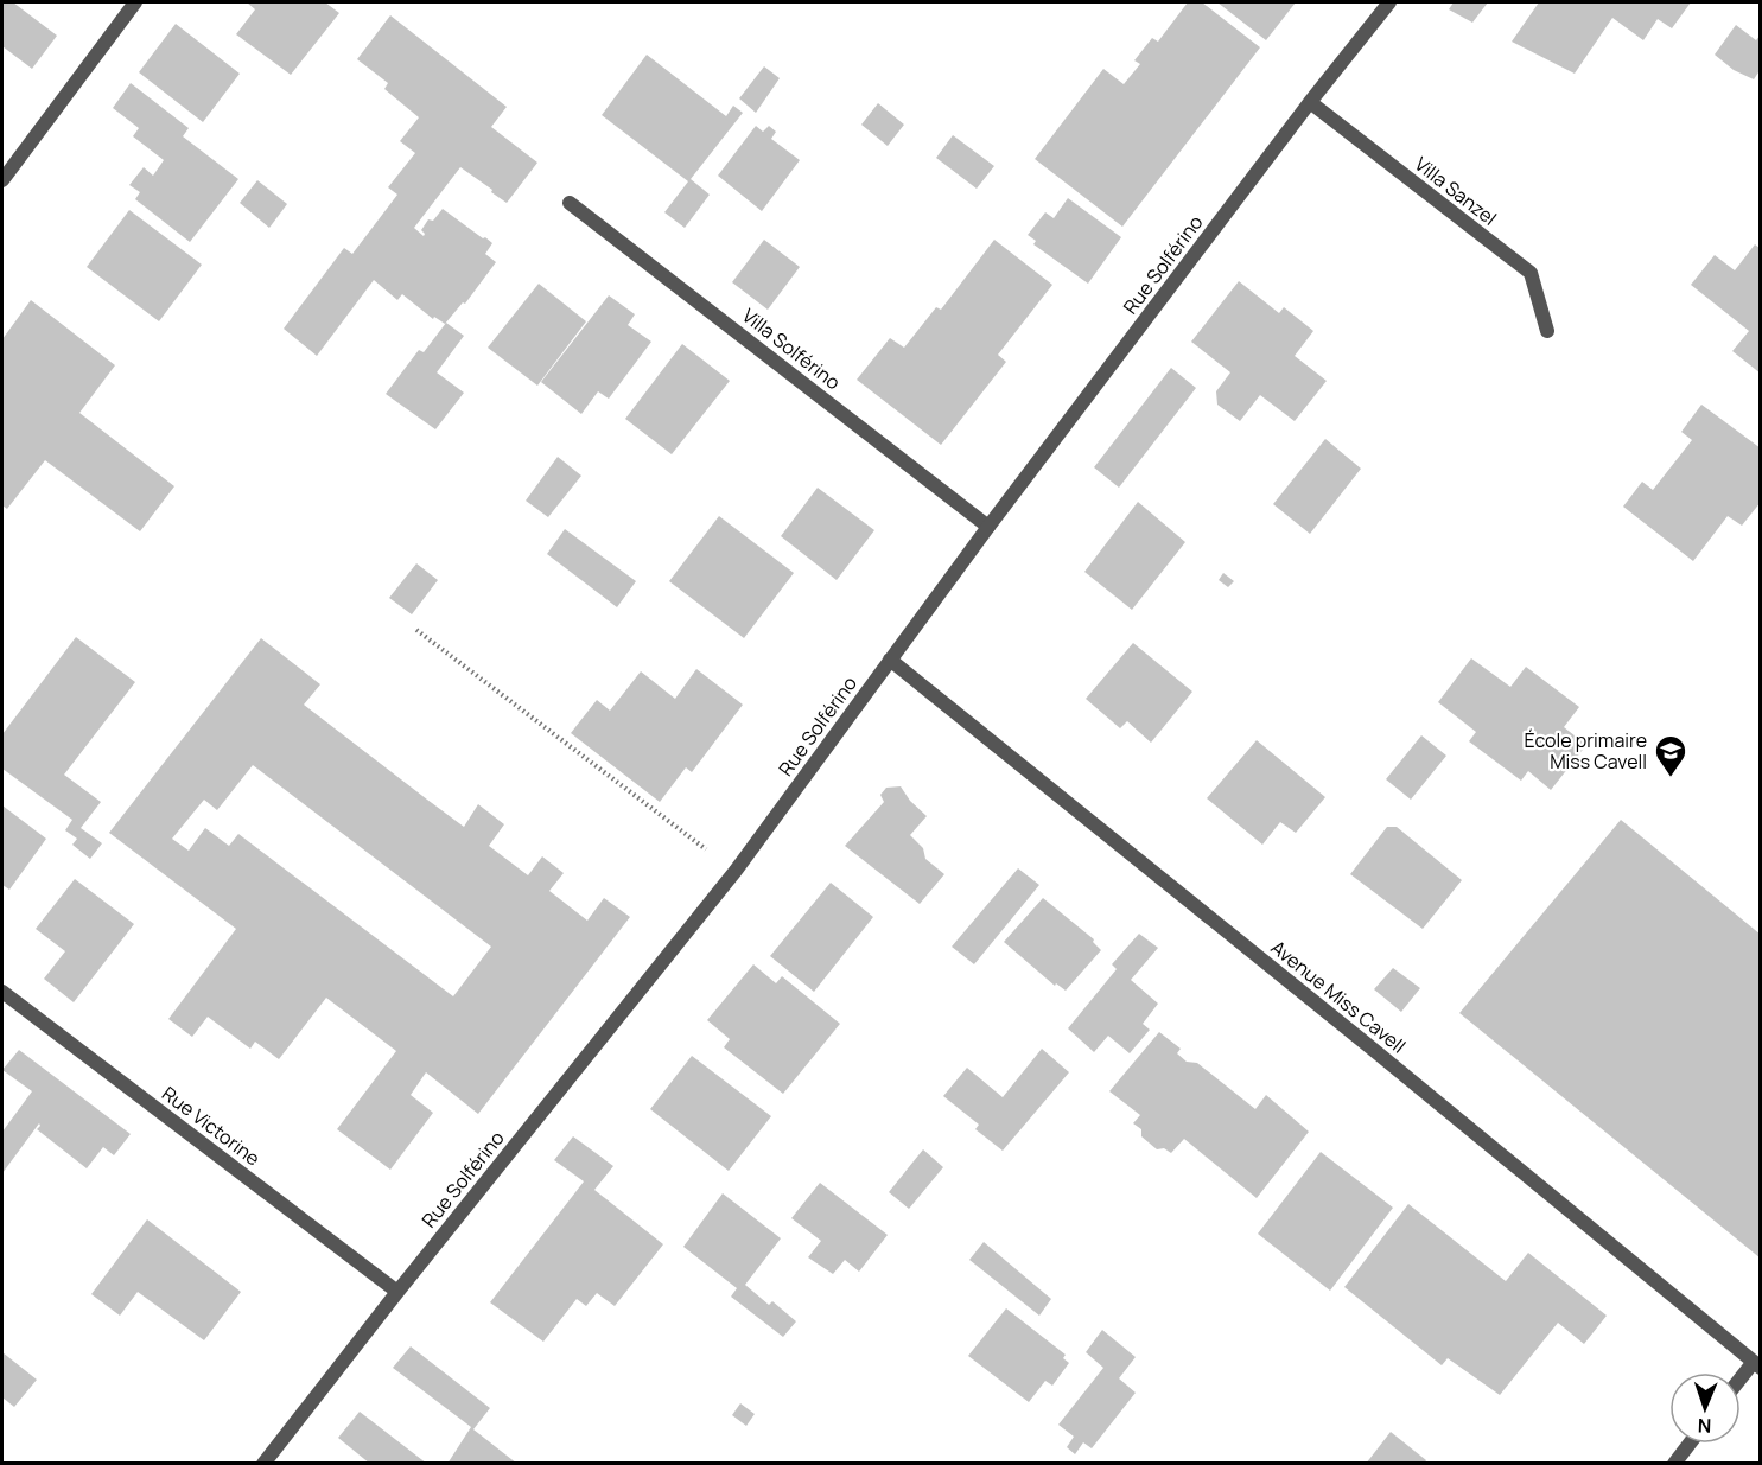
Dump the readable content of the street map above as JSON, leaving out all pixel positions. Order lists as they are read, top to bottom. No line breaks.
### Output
{"streets":{"street":["Villa Sanzel","Rue Solférino","Villa Solférino","Avenue Miss Cavell","Rue Victorine"]},"crossings":[["Villa Sanzel","Rue Solférino"],["Rue Solférino","Villa Solférino"],["Rue Solférino","Avenue Miss Cavell"],["Rue Solférino","Rue Victorine"]],"places":{"school or university":["École primaire Miss Cavell"]},"north":"bottom"}
